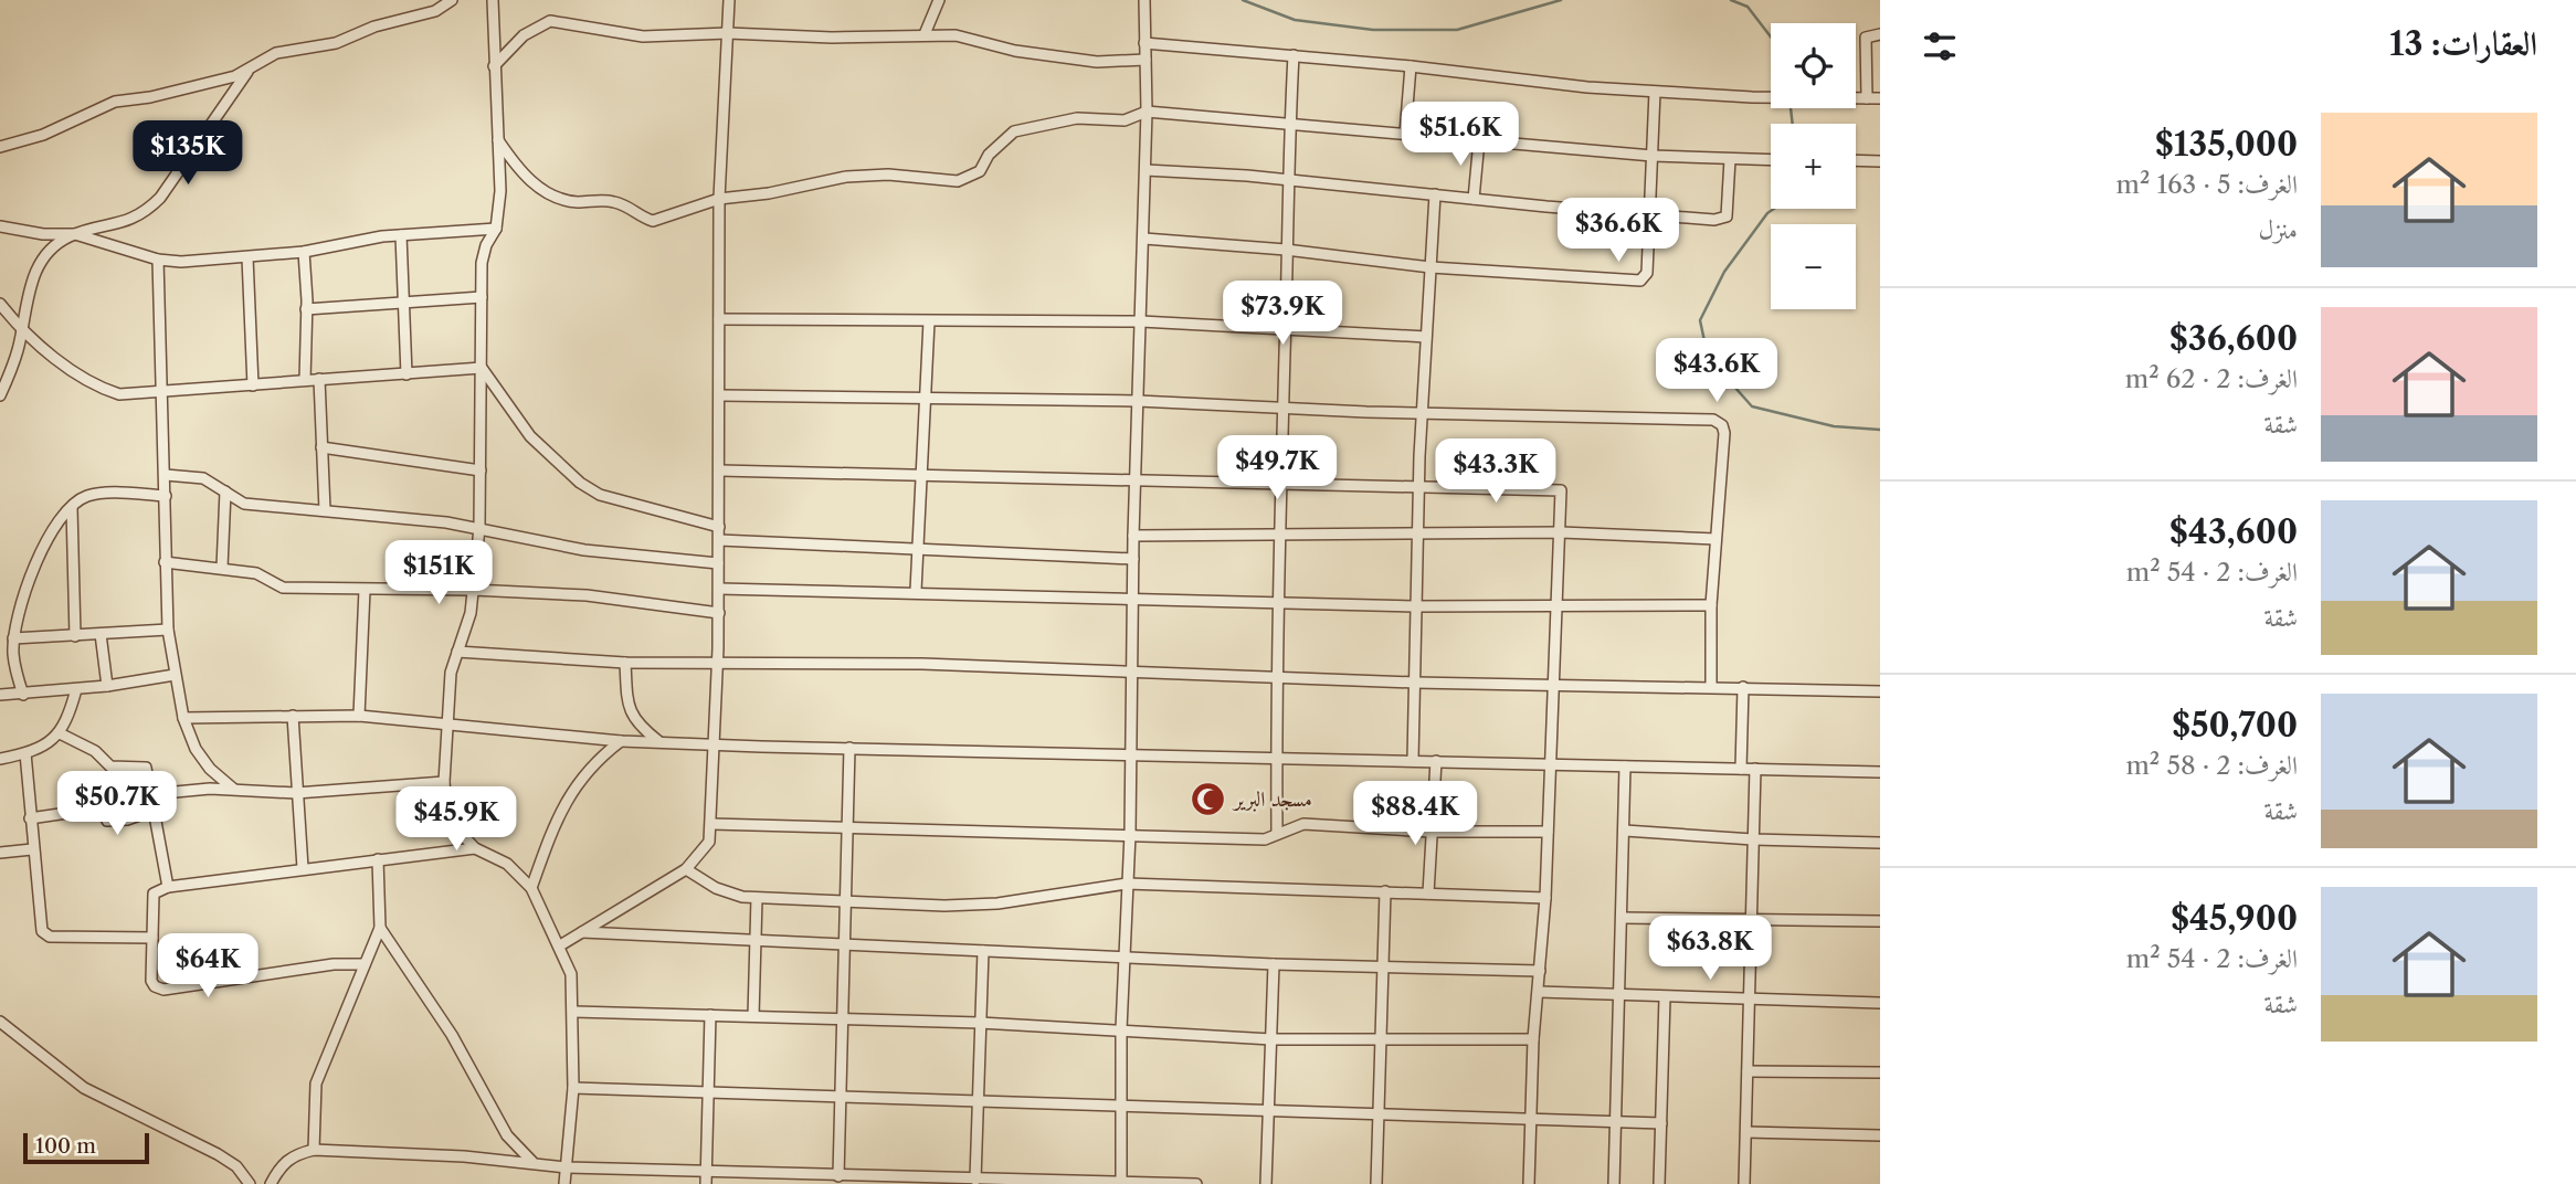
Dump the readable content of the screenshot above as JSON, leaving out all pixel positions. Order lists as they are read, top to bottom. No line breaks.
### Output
{"places":{"mosque":["مسجد البرير"]},"scale_bar":"100 m","page":{"heading":"العقارات: 13","map_buttons":["+","−"],"list":[{"name":"$135,000","note":"الغرف: 5 · 163 m² · منزل"},{"name":"$36,600","note":"الغرف: 2 · 62 m² · شقة"},{"name":"$43,600","note":"الغرف: 2 · 54 m² · شقة"},{"name":"$50,700","note":"الغرف: 2 · 58 m² · شقة"},{"name":"$45,900","note":"الغرف: 2 · 54 m² · شقة"}],"price":["$51.6K","$135K","$36.6K","$73.9K","$43.6K","$49.7K","$43.3K","$151K","$50.7K","$88.4K","$45.9K","$63.8K","$64K"],"scale":"100 m"}}
